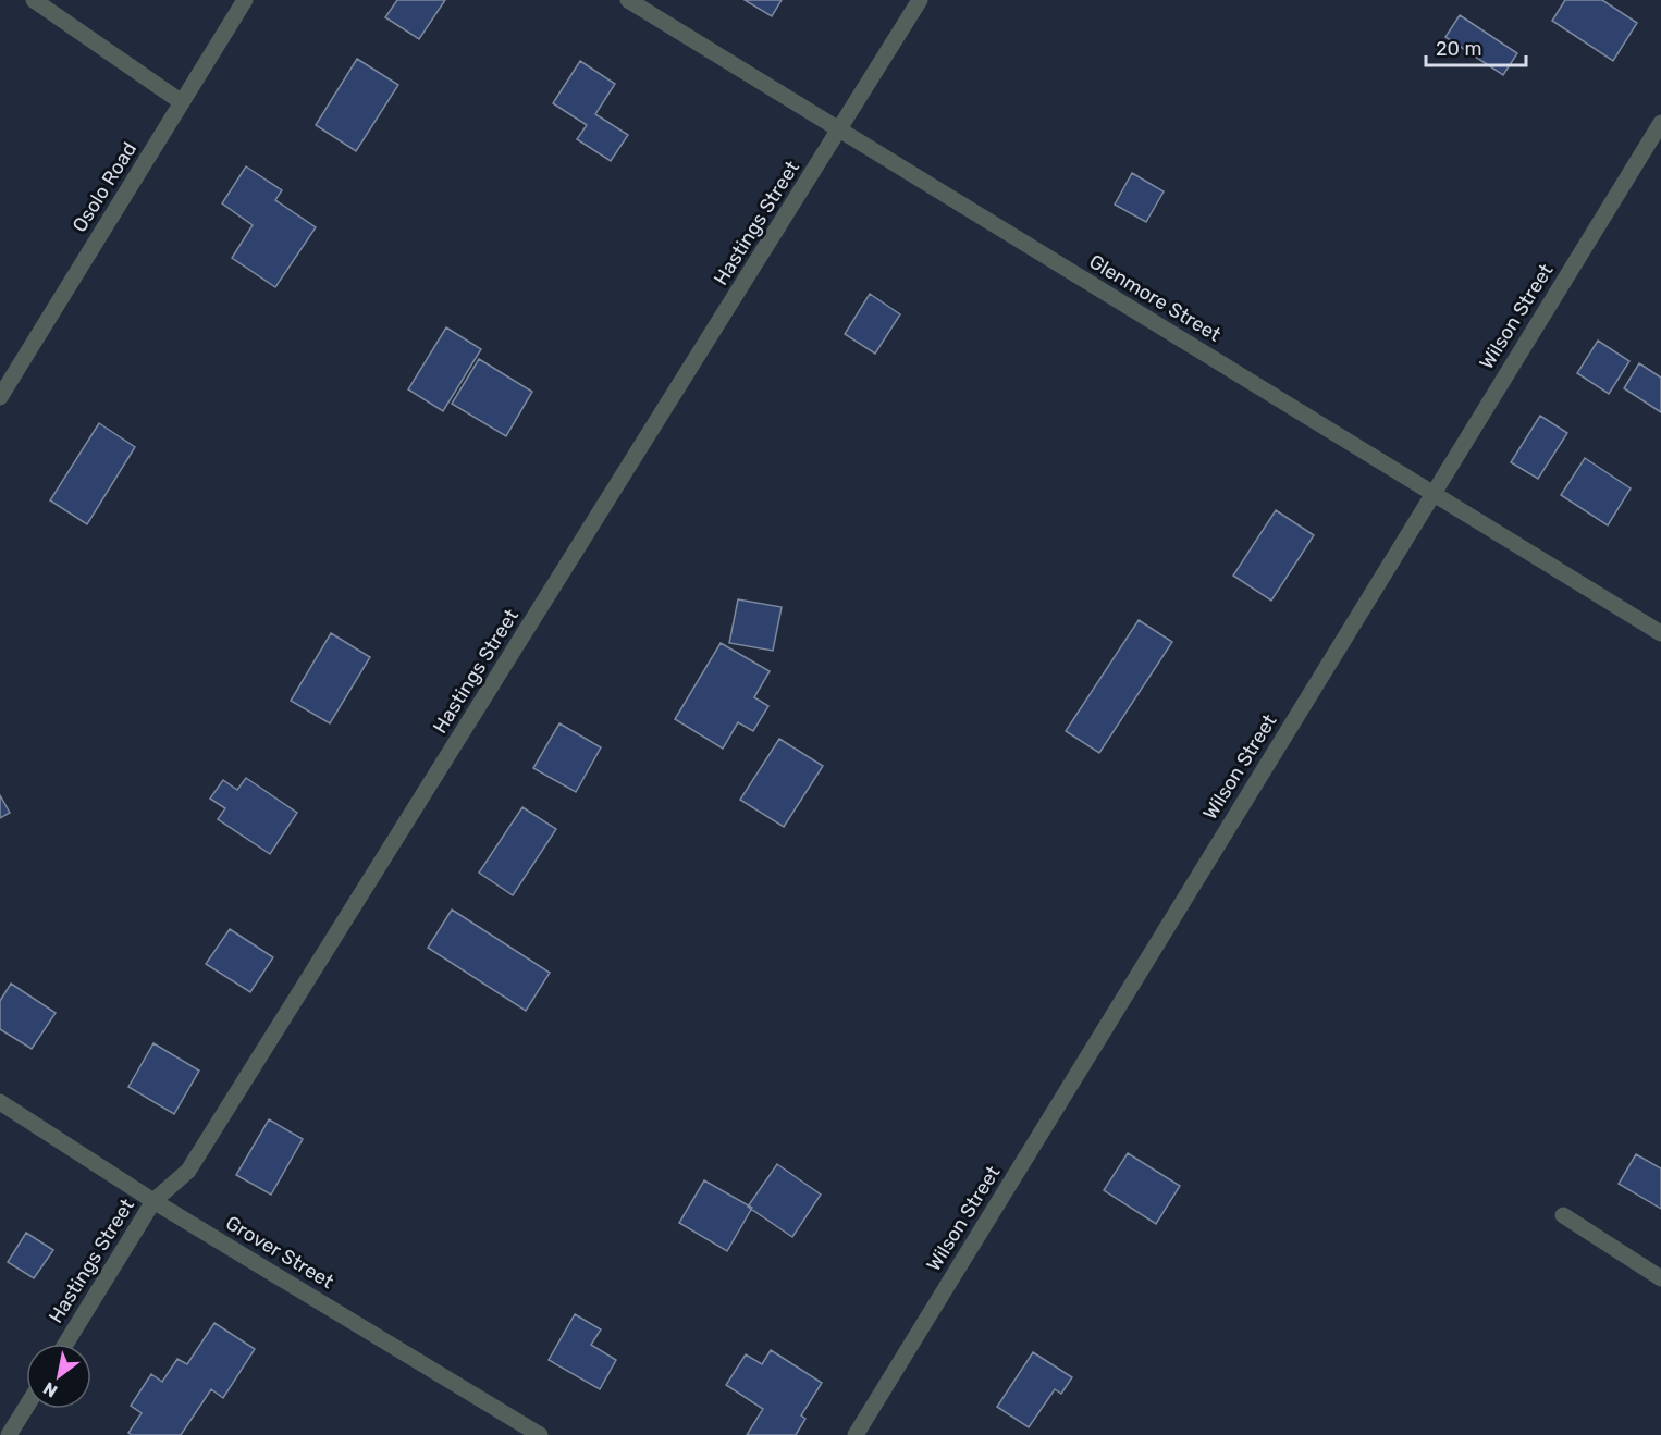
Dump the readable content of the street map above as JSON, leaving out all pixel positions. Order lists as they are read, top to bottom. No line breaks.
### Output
{"streets":{"street":["Osolo Road","Hastings Street","Glenmore Street","Wilson Street","Grover Street"]},"crossings":[["Hastings Street","Glenmore Street"],["Hastings Street","Grover Street"],["Glenmore Street","Wilson Street"]],"scale_bar":"20 m","north":"bottom left"}
